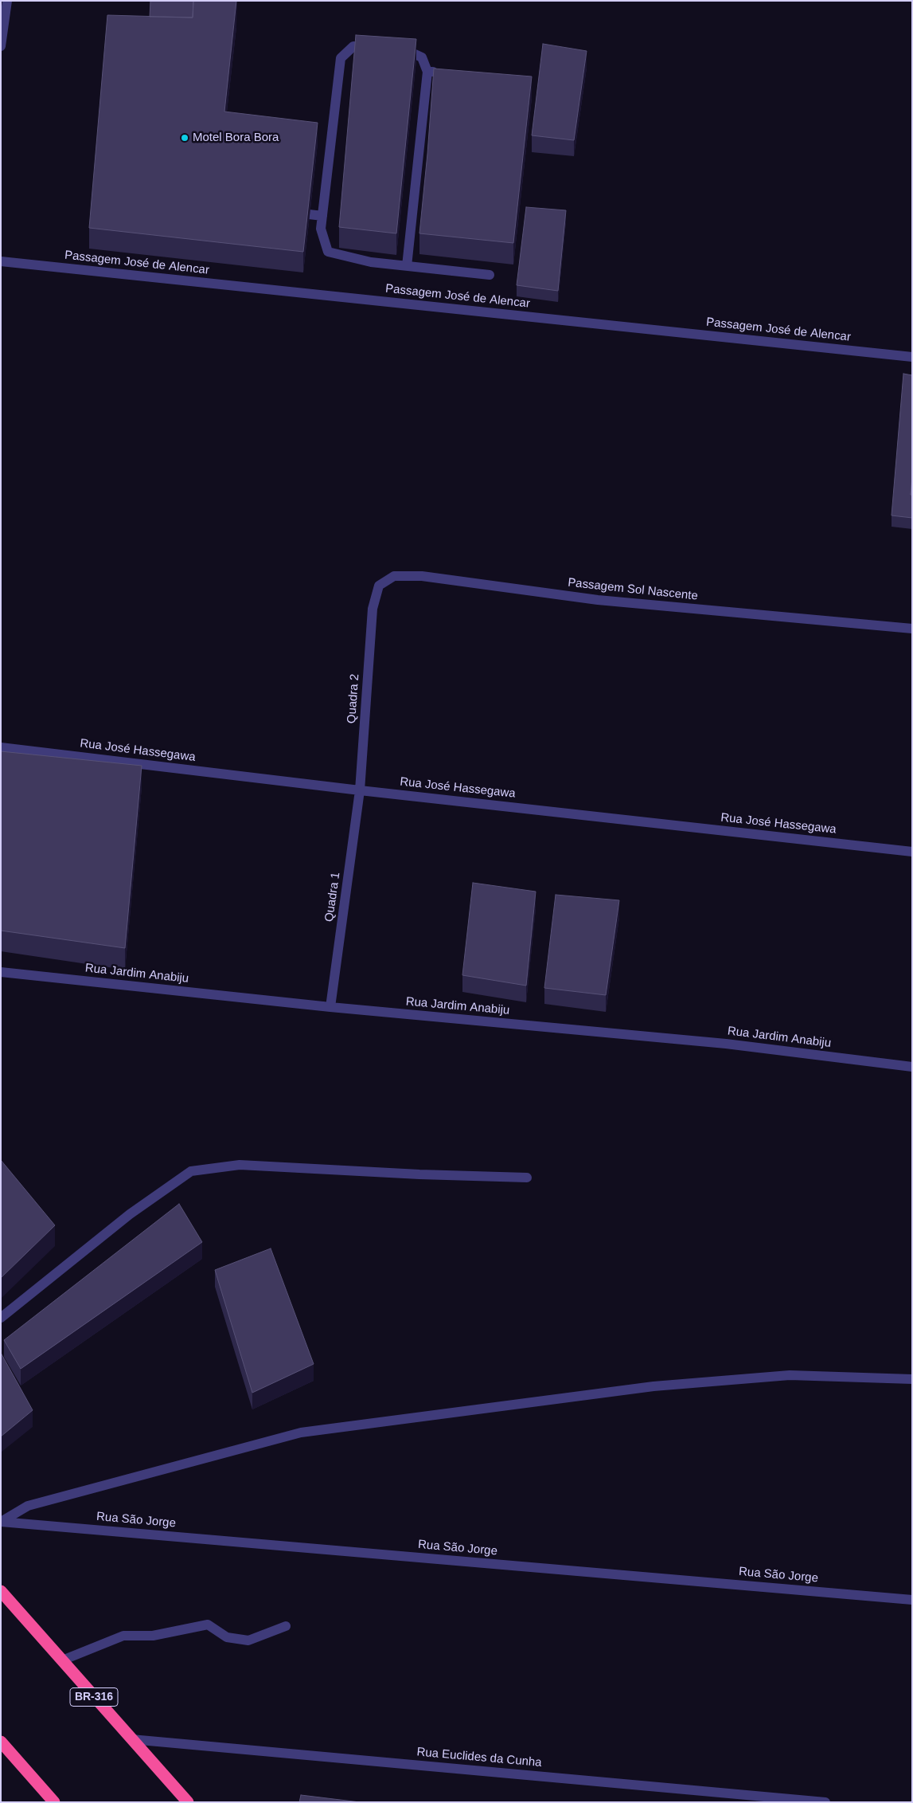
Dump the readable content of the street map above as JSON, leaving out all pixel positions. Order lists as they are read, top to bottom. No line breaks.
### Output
{"streets":{"highway":["BR-316"],"street":["Passagem José de Alencar","Passagem Sol Nascente","Quadra 2","Rua José Hassegawa","Quadra 1","Rua Jardim Anabiju","Rua São Jorge","Rua Euclides da Cunha"]},"crossings":[["Passagem Sol Nascente","Quadra 2"],["Quadra 2","Rua José Hassegawa"],["Quadra 2","Quadra 1"],["Rua José Hassegawa","Quadra 1"],["Quadra 1","Rua Jardim Anabiju"],["BR-316","Rua Euclides da Cunha"]],"places":["Motel Bora Bora"]}
